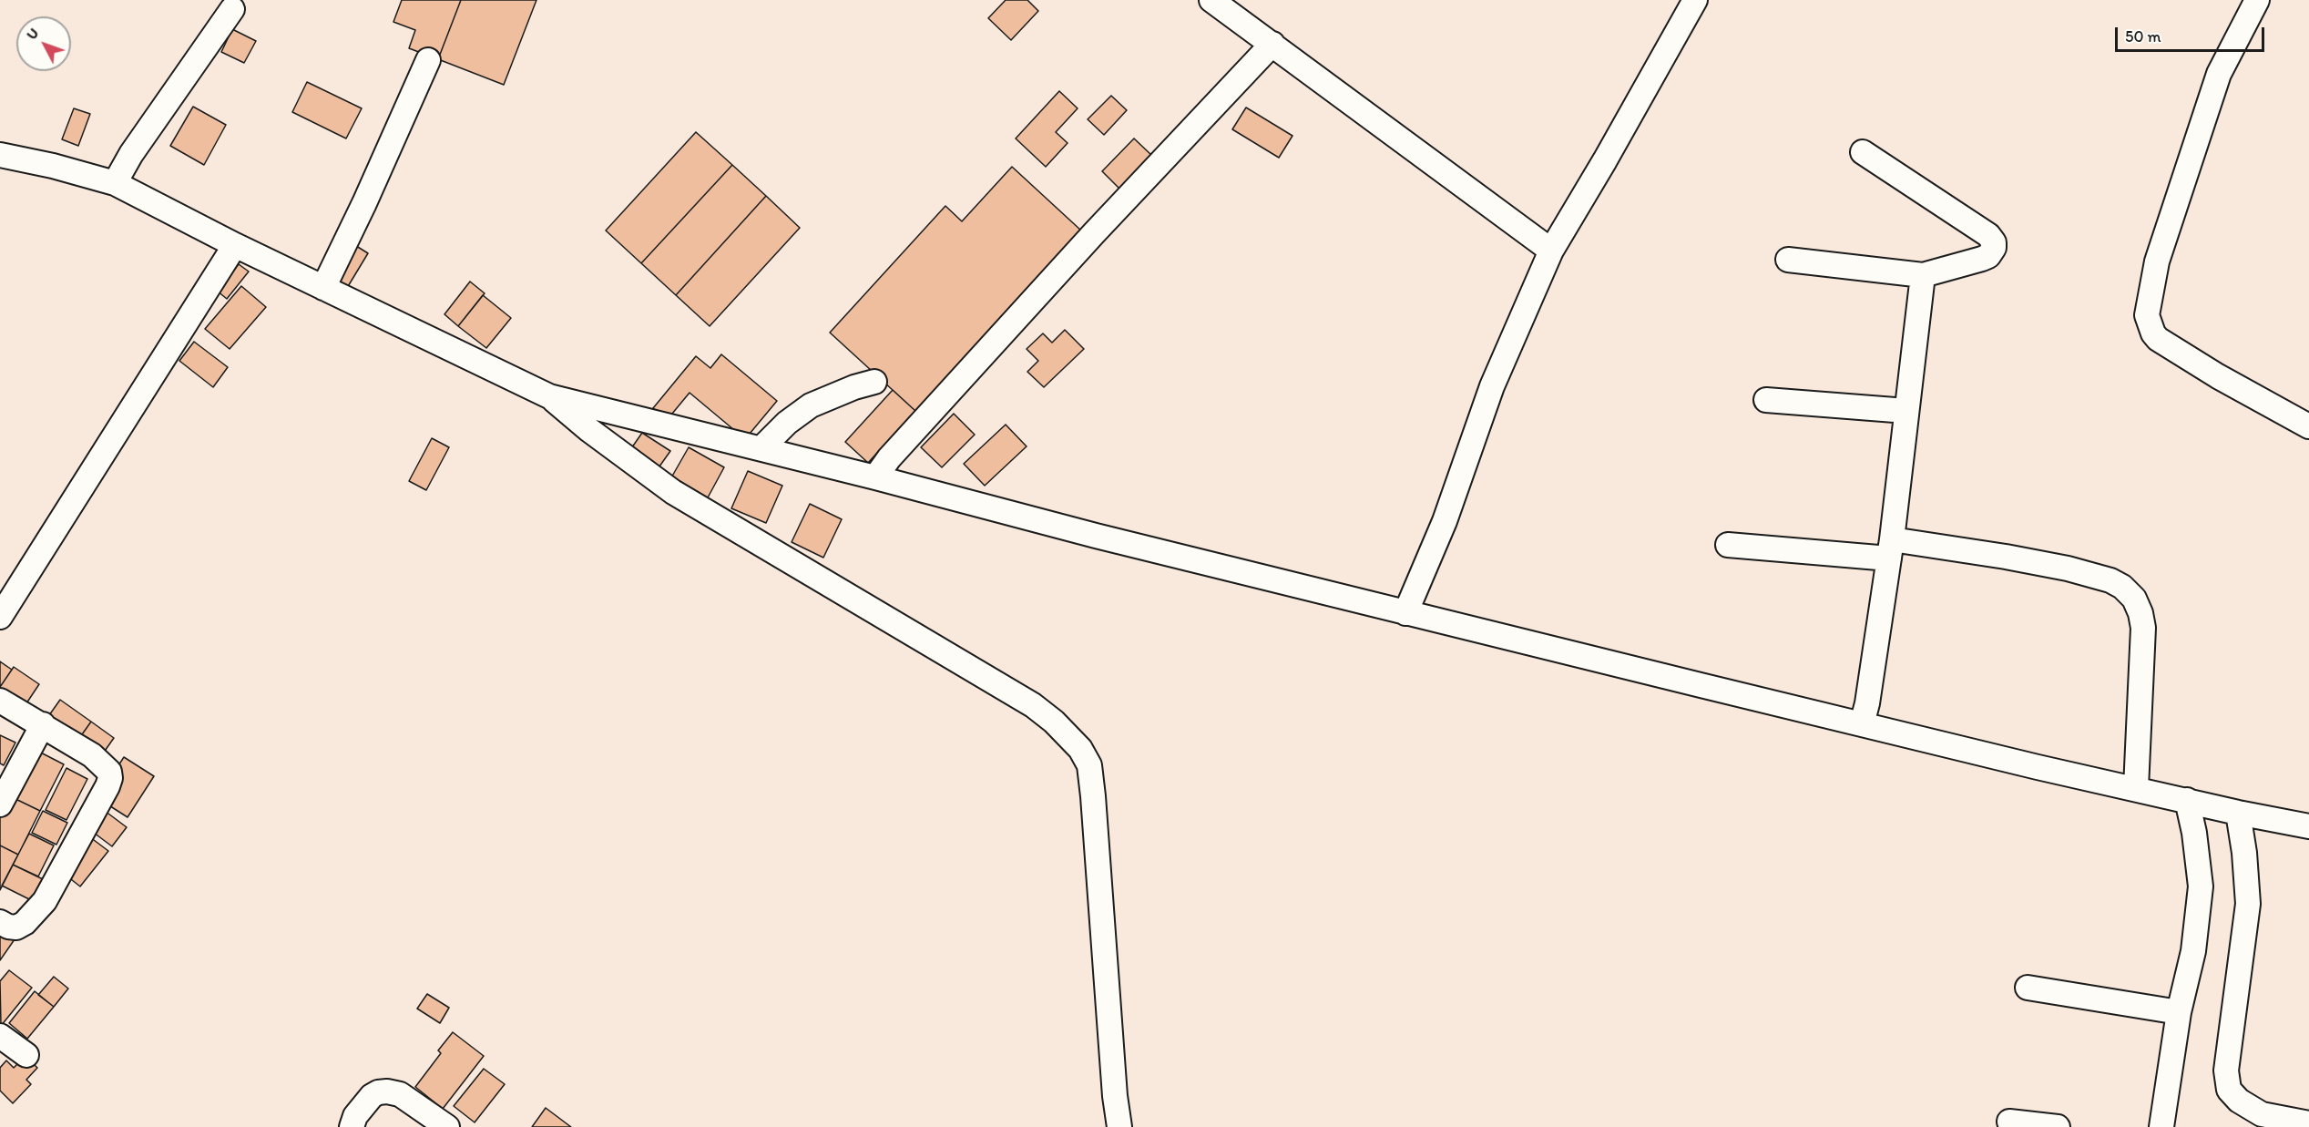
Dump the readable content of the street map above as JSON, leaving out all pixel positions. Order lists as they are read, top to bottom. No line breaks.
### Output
{"scale_bar":"50 m","north":"top left"}
